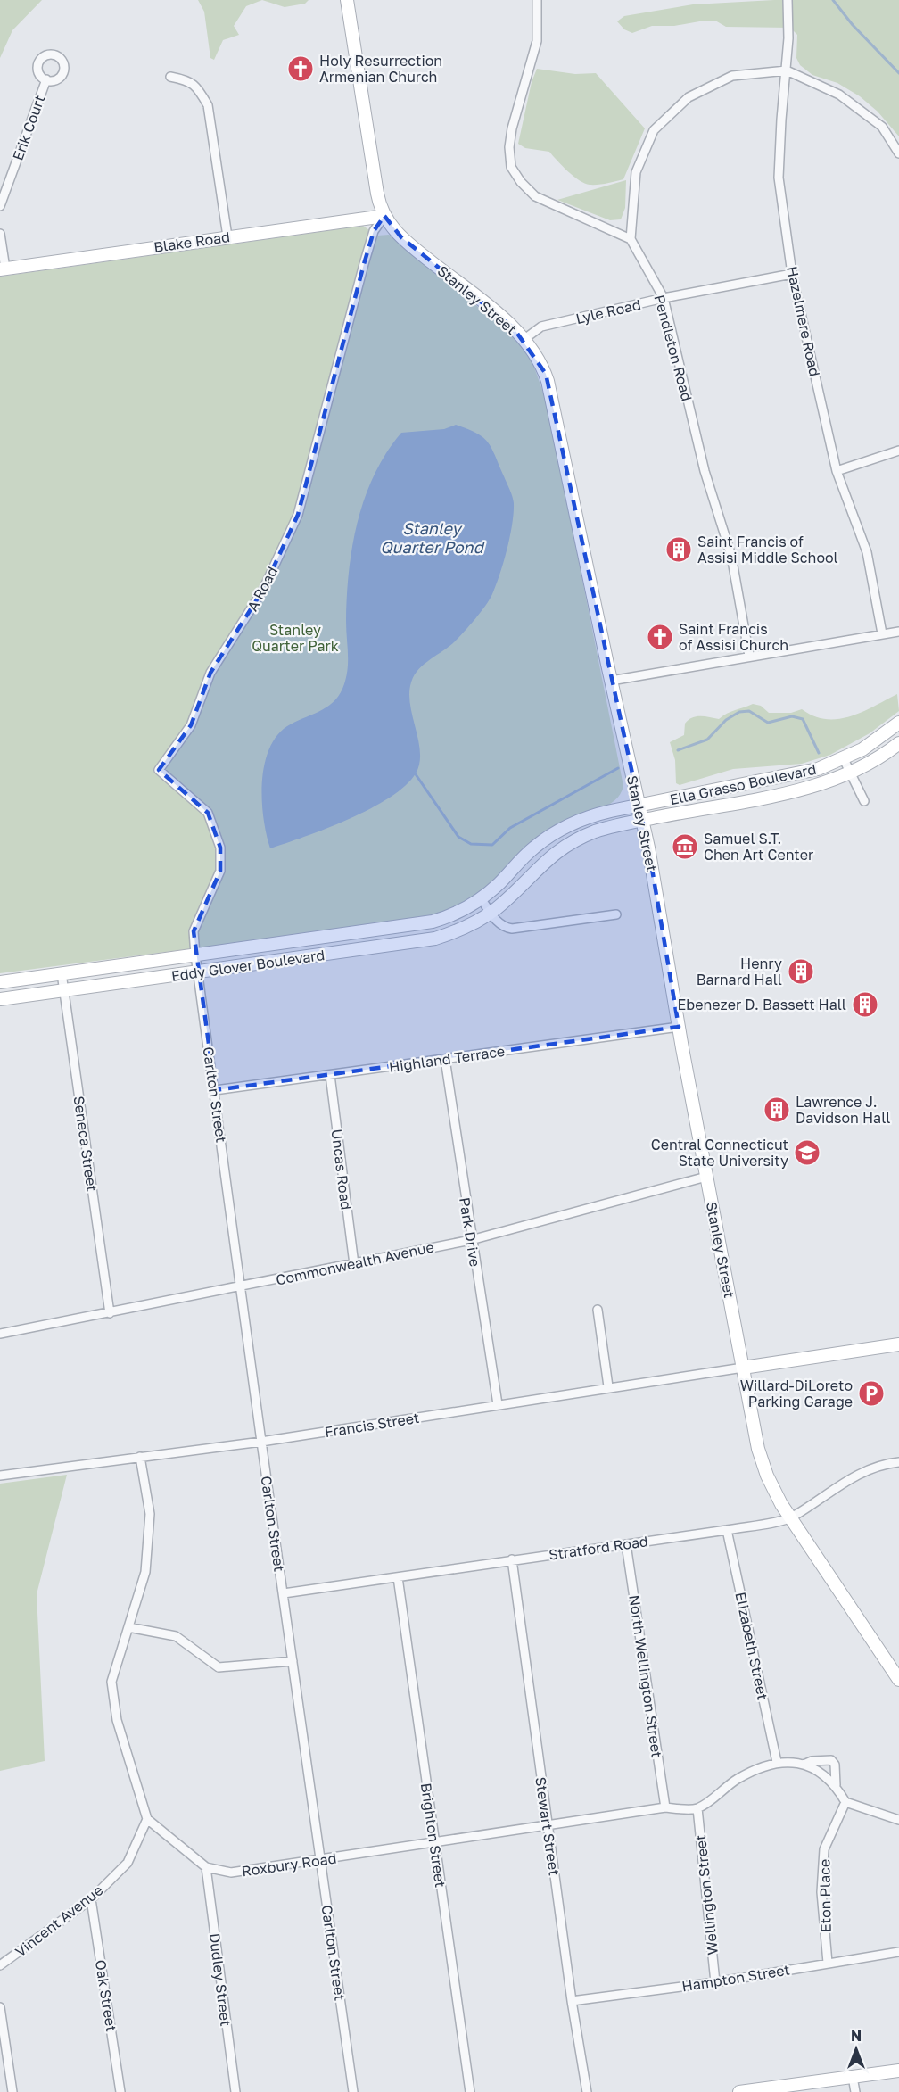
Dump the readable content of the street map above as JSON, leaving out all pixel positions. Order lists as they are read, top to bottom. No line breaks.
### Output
{"streets":{"main road":["Blake Road","Stanley Street","Ella Grasso Boulevard","Eddy Glover Boulevard"],"street":["Erik Court","Lyle Road","Hazelmere Road","Pendleton Road","A Road","Highland Terrace","Carlton Street","Seneca Street","Uncas Road","Park Drive","Commonwealth Avenue","Francis Street","Stratford Road","Elizabeth Street","North Wellington Street","Stewart Street","Brighton Street","Roxbury Road","Wellington Street","Eton Place","Vincent Avenue","Hampton Street","Dudley Street","Oak Street"]},"crossings":[["Blake Road","Stanley Street"],["Blake Road","A Road"],["Stanley Street","Lyle Road"],["Stanley Street","A Road"],["Stanley Street","Ella Grasso Boulevard"],["Stanley Street","Eddy Glover Boulevard"],["Stanley Street","Highland Terrace"],["Stanley Street","Commonwealth Avenue"],["Stanley Street","Francis Street"],["Stanley Street","Stratford Road"],["Lyle Road","Hazelmere Road"],["Lyle Road","Pendleton Road"],["A Road","Eddy Glover Boulevard"],["A Road","Carlton Street"],["Ella Grasso Boulevard","Eddy Glover Boulevard"],["Eddy Glover Boulevard","Carlton Street"],["Eddy Glover Boulevard","Seneca Street"],["Highland Terrace","Carlton Street"],["Highland Terrace","Uncas Road"],["Highland Terrace","Park Drive"],["Carlton Street","Commonwealth Avenue"],["Carlton Street","Francis Street"],["Carlton Street","Stratford Road"],["Carlton Street","Roxbury Road"],["Seneca Street","Commonwealth Avenue"],["Uncas Road","Commonwealth Avenue"],["Park Drive","Commonwealth Avenue"],["Park Drive","Francis Street"],["Stratford Road","Elizabeth Street"],["Stratford Road","North Wellington Street"],["Stratford Road","Stewart Street"],["Stratford Road","Brighton Street"],["North Wellington Street","Roxbury Road"],["Stewart Street","Roxbury Road"],["Stewart Street","Hampton Street"],["Brighton Street","Roxbury Road"],["Roxbury Road","Wellington Street"],["Roxbury Road","Vincent Avenue"],["Roxbury Road","Dudley Street"],["Wellington Street","Hampton Street"],["Eton Place","Hampton Street"],["Vincent Avenue","Oak Street"]],"water":["Stanley Quarter Pond"],"parks":["Stanley Quarter Park"],"places":{"church":["Holy Resurrection Armenian Church","Saint Francis of Assisi Church"],"building":["Saint Francis of Assisi Middle School","Henry Barnard Hall","Ebenezer D. Bassett Hall","Lawrence J. Davidson Hall"],"museum":["Samuel S.T. Chen Art Center"],"school or university":["Central Connecticut State University"],"parking":["Willard-DiLoreto Parking Garage"]},"north":"top"}
